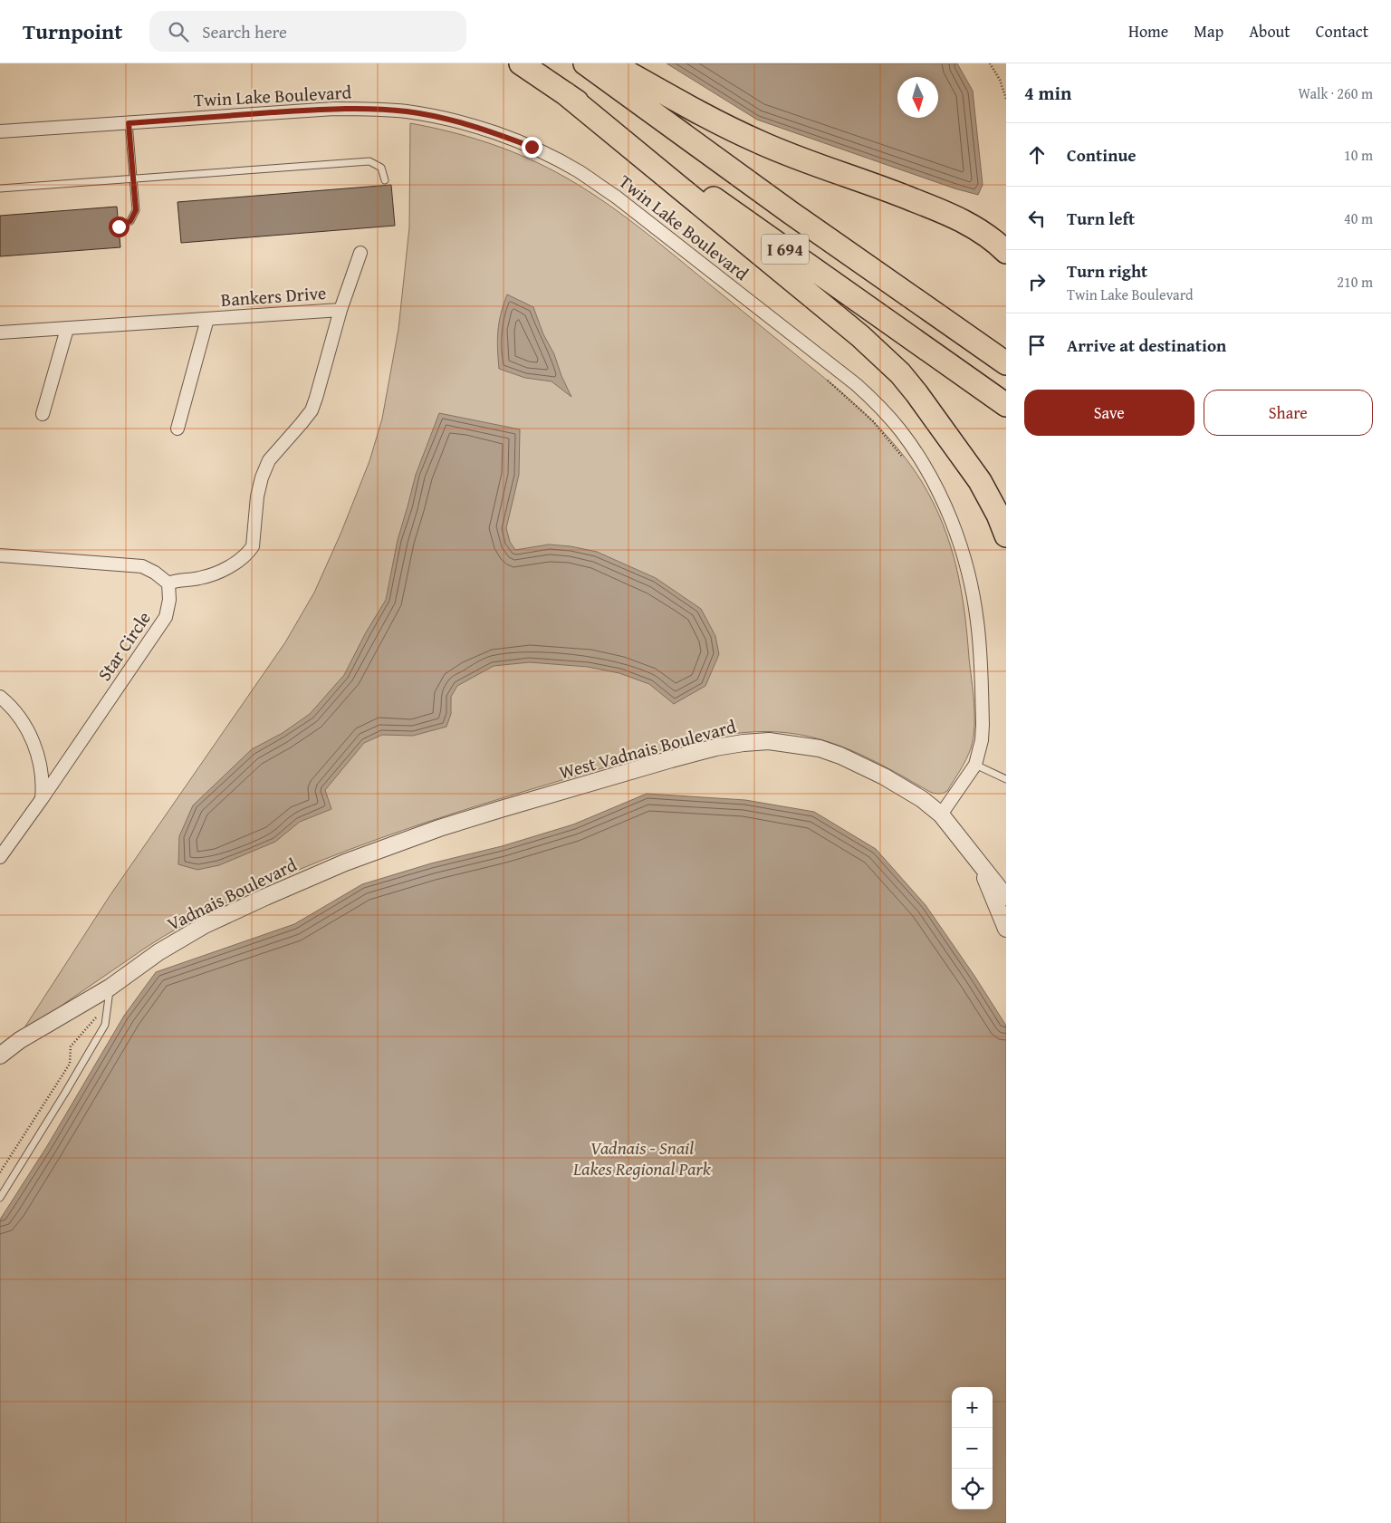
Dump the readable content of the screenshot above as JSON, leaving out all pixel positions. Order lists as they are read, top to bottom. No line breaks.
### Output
{"streets":{"highway":["I 694"],"street":["Twin Lake Boulevard","Bankers Drive","Star Circle","West Vadnais Boulevard","Vadnais Boulevard"]},"crossings":[["Twin Lake Boulevard","West Vadnais Boulevard"],["Bankers Drive","Star Circle"],["West Vadnais Boulevard","Vadnais Boulevard"]],"parks":["Vadnais - Snail Lakes Regional Park"],"north":"bottom","page":{"header":"Turnpoint","search":"Search here","nav":["Home","Map","About","Contact"],"heading":["4 min","Walk · 260 m"],"list":[["Continue","10 m"],["Turn left","40 m"],["Turn right","Twin Lake Boulevard","210 m"],"Arrive at destination"],"buttons":["Save","Share"],"map_buttons":["+","−"]}}
